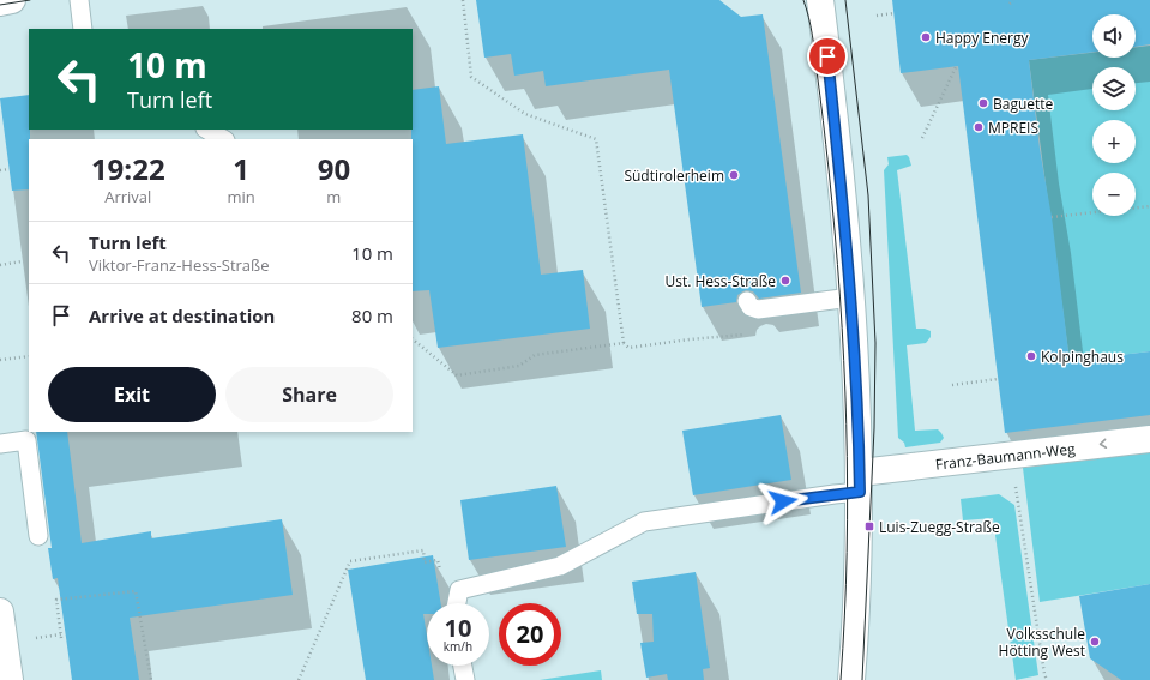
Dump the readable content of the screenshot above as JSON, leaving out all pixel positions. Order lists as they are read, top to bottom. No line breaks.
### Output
{"streets":{"street":["Franz-Baumann-Weg"]},"one_way":["Franz-Baumann-Weg"],"places":{"other":["Happy Energy","Baguette","MPREIS","Südtirolerheim","Ust. Hess-Straße","Kolpinghaus","Volksschule Hötting West"],"transit":["Luis-Zuegg-Straße"]},"page":{"map_buttons":["+","−"],"turn":["10 m","Turn left"],"eta":["19:22","Arrival","1","min","90","m"],"list":[{"name":"Turn left","note":"Viktor-Franz-Hess-Straße","value":"10 m"},{"name":"Arrive at destination","value":"80 m"}],"buttons":["Exit","Share"],"speed":"10 km/h","limit":"20"}}
